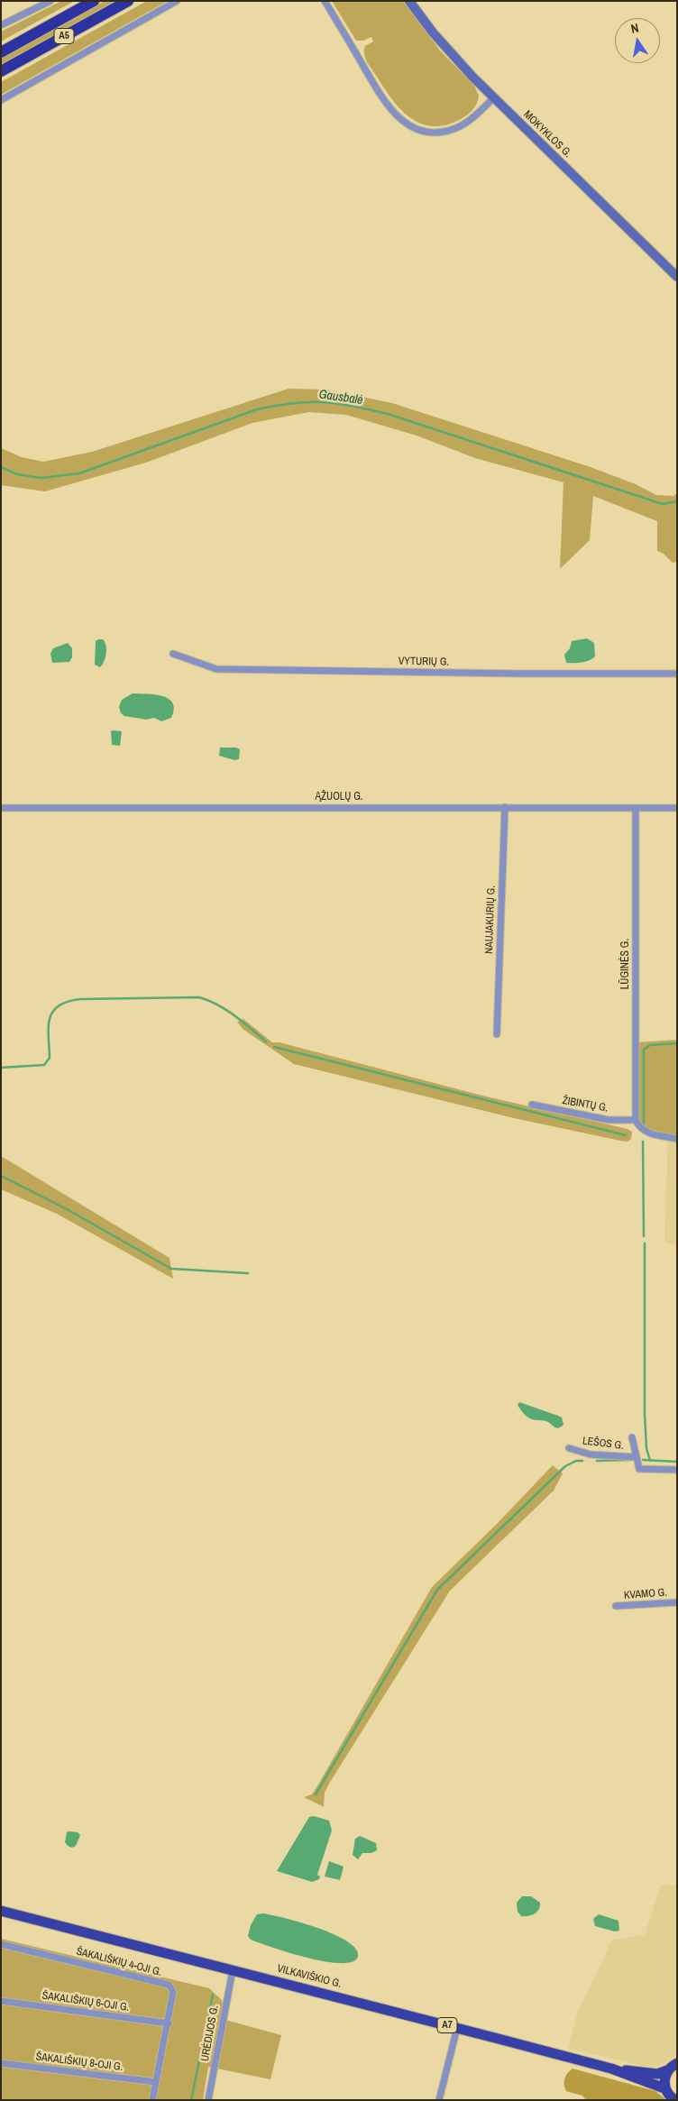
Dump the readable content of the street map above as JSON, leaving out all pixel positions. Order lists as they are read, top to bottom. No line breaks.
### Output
{"streets":{"highway":["A5","VILKAVIŠKIO G.","A7"],"main road":["MOKYKLOS G."],"street":["VYTURIŲ G.","ĄŽUOLŲ G.","NAUJAKURIŲ G.","LŪGINĖS G.","ŽIBINTŲ G.","LEŠOS G.","KVAMO G.","ŠAKALIŠKIŲ 4-OJI G.","ŠAKALIŠKIŲ 6-OJI G.","URĖDIJOS G.","ŠAKALIŠKIŲ 8-OJI G."]},"crossings":[["ĄŽUOLŲ G.","NAUJAKURIŲ G."],["ĄŽUOLŲ G.","LŪGINĖS G."],["LŪGINĖS G.","ŽIBINTŲ G."],["ŠAKALIŠKIŲ 4-OJI G.","ŠAKALIŠKIŲ 6-OJI G."],["ŠAKALIŠKIŲ 4-OJI G.","ŠAKALIŠKIŲ 8-OJI G."],["VILKAVIŠKIO G.","URĖDIJOS G."]],"water":["Gausbalė"],"north":"top"}
